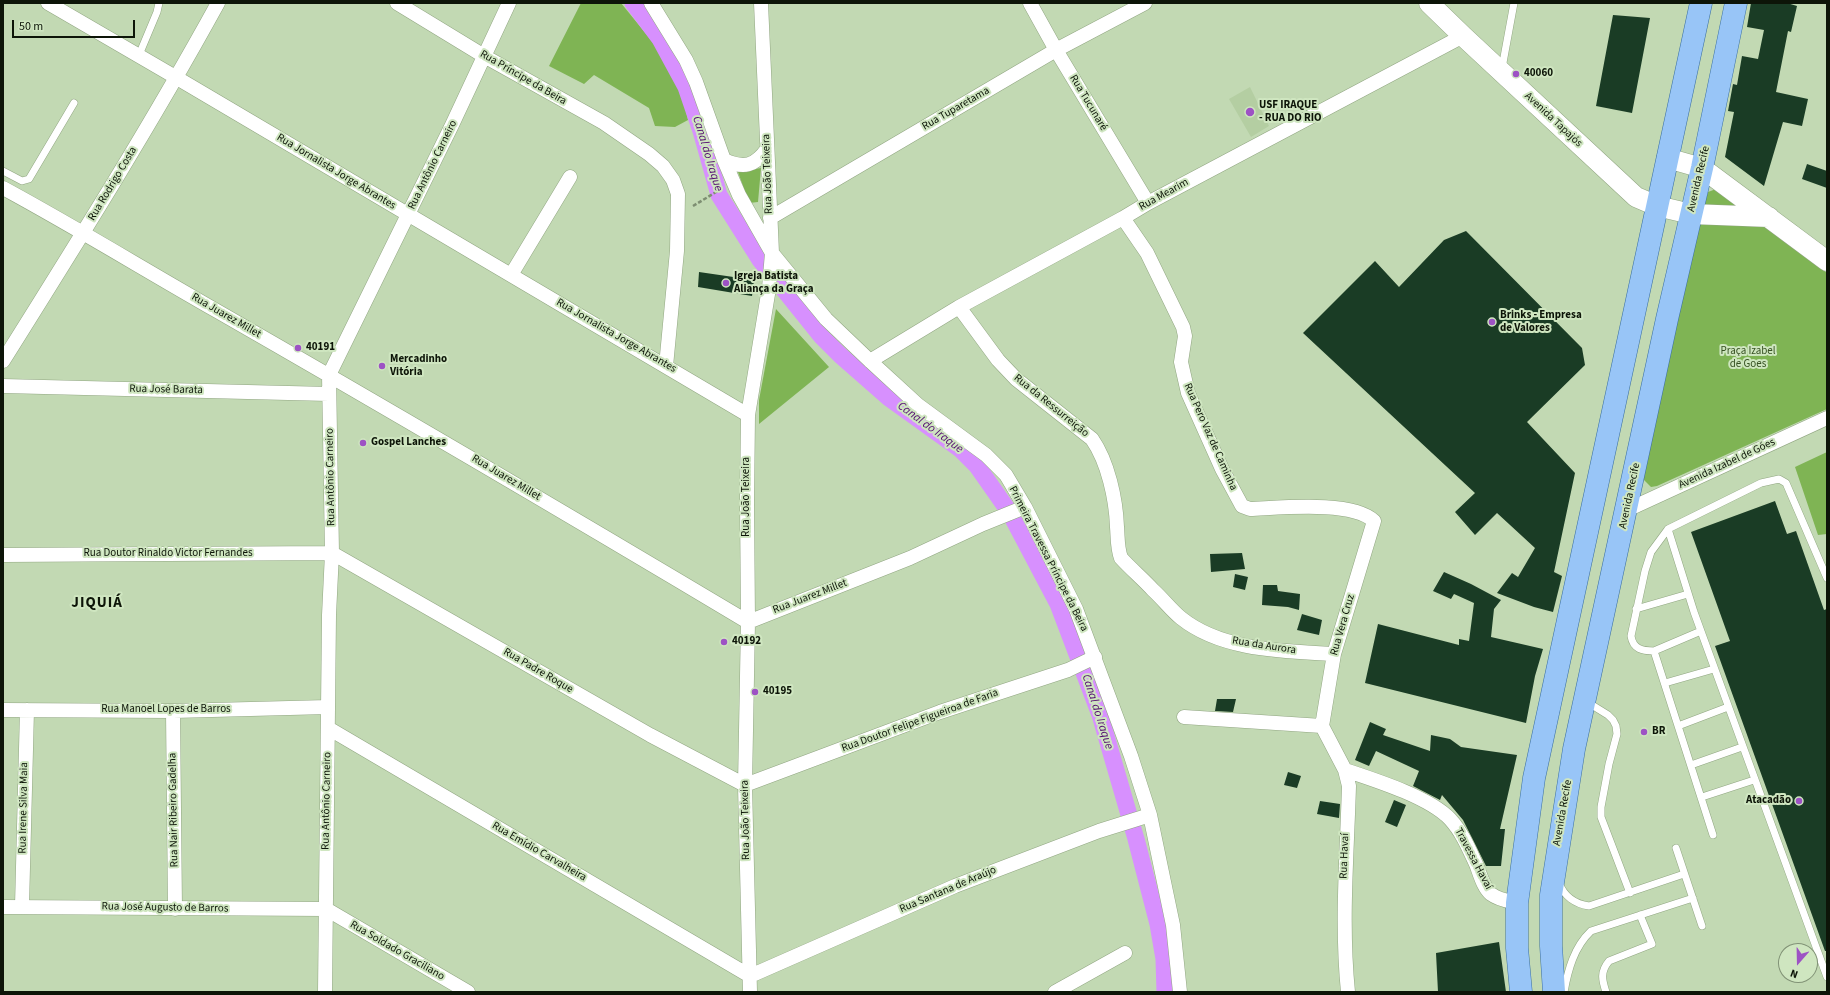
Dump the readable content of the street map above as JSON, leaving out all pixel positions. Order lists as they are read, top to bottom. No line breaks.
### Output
{"streets":{"main road":["Avenida Recife"],"street":["Rua Príncipe da Beira","Rua Tucunaré","Rua Tuparetama","Avenida Tapajós","Rua Antônio Carneiro","Rua Jornalista Jorge Abrantes","Rua João Teixeira","Rua Rodrigo Costa","Rua Mearim","Rua Juarez Millet","Rua José Barata","Rua da Ressurreição","Rua Pero Vaz de Caminha","Avenida Izabel de Góes","Rua Doutor Rinaldo Victor Fernandes","Primeira Travessa Príncipe da Beira","Rua Vera Cruz","Rua da Aurora","Rua Padre Roque","Rua Manoel Lopes de Barros","Rua Doutor Felipe Figueiroa de Faria","Rua Irene Silva Maia","Rua Nair Ribeiro Gadelha","Rua Emídio Carvalheira","Rua Havaí","Travessa Havaí","Rua Santana de Araújo","Rua José Augusto de Barros","Rua Soldado Graciliano"]},"crossings":[["Rua Príncipe da Beira","Rua Antônio Carneiro"],["Rua Príncipe da Beira","Rua Jornalista Jorge Abrantes"],["Rua Tucunaré","Rua Tuparetama"],["Rua Tucunaré","Rua Mearim"],["Rua Tuparetama","Rua João Teixeira"],["Avenida Tapajós","Avenida Recife"],["Avenida Tapajós","Rua Mearim"],["Rua Antônio Carneiro","Rua Jornalista Jorge Abrantes"],["Rua Antônio Carneiro","Rua Juarez Millet"],["Rua Antônio Carneiro","Rua José Barata"],["Rua Antônio Carneiro","Rua Doutor Rinaldo Victor Fernandes"],["Rua Antônio Carneiro","Rua Padre Roque"],["Rua Antônio Carneiro","Rua Manoel Lopes de Barros"],["Rua Antônio Carneiro","Rua Emídio Carvalheira"],["Rua Antônio Carneiro","Rua José Augusto de Barros"],["Rua Antônio Carneiro","Rua Soldado Graciliano"],["Rua Jornalista Jorge Abrantes","Rua João Teixeira"],["Rua Jornalista Jorge Abrantes","Rua Rodrigo Costa"],["Rua João Teixeira","Rua Juarez Millet"],["Rua João Teixeira","Primeira Travessa Príncipe da Beira"],["Rua João Teixeira","Rua Padre Roque"],["Rua João Teixeira","Rua Doutor Felipe Figueiroa de Faria"],["Rua João Teixeira","Rua Emídio Carvalheira"],["Rua João Teixeira","Rua Santana de Araújo"],["Avenida Recife","Avenida Izabel de Góes"],["Rua Rodrigo Costa","Rua Juarez Millet"],["Rua Mearim","Rua da Ressurreição"],["Rua Mearim","Rua Pero Vaz de Caminha"],["Rua Mearim","Primeira Travessa Príncipe da Beira"],["Rua Juarez Millet","Primeira Travessa Príncipe da Beira"],["Rua da Ressurreição","Rua da Aurora"],["Rua Pero Vaz de Caminha","Rua Vera Cruz"],["Rua Doutor Rinaldo Victor Fernandes","Rua Padre Roque"],["Primeira Travessa Príncipe da Beira","Rua Doutor Felipe Figueiroa de Faria"],["Primeira Travessa Príncipe da Beira","Rua Santana de Araújo"],["Rua Vera Cruz","Rua da Aurora"],["Rua Vera Cruz","Rua Havaí"],["Rua Padre Roque","Rua Doutor Felipe Figueiroa de Faria"],["Rua Manoel Lopes de Barros","Rua Irene Silva Maia"],["Rua Manoel Lopes de Barros","Rua Nair Ribeiro Gadelha"],["Rua Irene Silva Maia","Rua José Augusto de Barros"],["Rua Nair Ribeiro Gadelha","Rua José Augusto de Barros"],["Rua Emídio Carvalheira","Rua Santana de Araújo"],["Rua Havaí","Travessa Havaí"],["Rua José Augusto de Barros","Rua Soldado Graciliano"]],"districts":["JIQUIÁ"],"water":["Canal do Iraque"],"parks":["Praça Izabel de Goes"],"places":["40060","USF IRAQUE - RUA DO RIO","Igreja Batista Aliança da Graça","Brinks - Empresa de Valores","40191","Mercadinho Vitória","Gospel Lanches","40192","40195","BR","Atacadão"],"scale_bar":"50 m","north":"bottom"}
